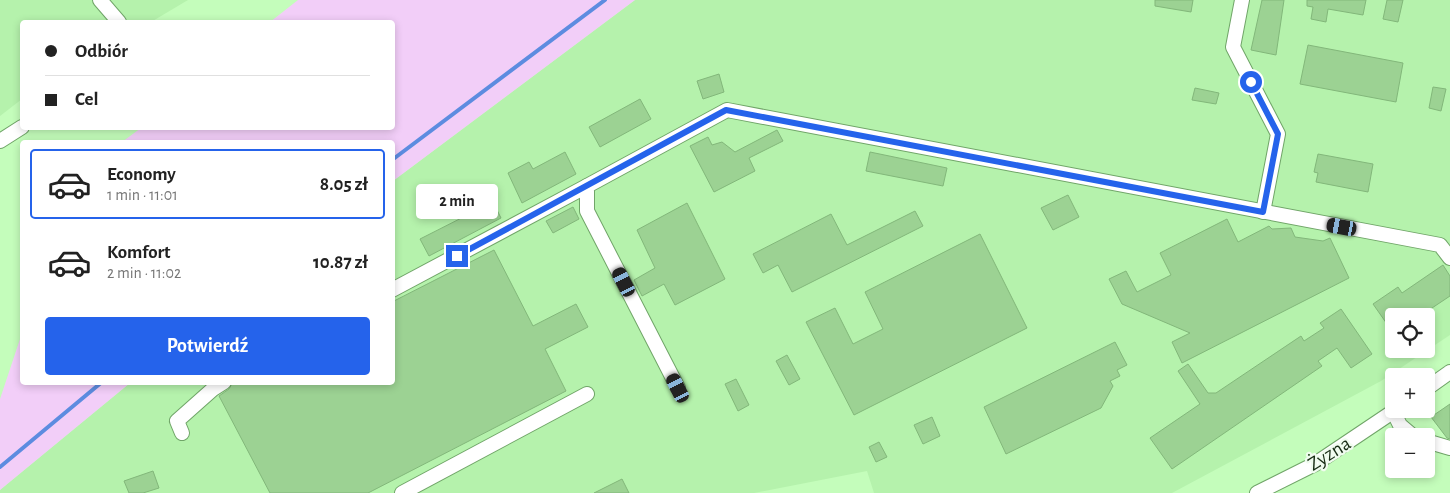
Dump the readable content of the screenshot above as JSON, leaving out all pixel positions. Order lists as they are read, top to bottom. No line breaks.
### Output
{"streets":{"street":["Żyzna"]},"page":{"banner":["Odbiór","Cel"],"list":[{"name":"Economy","note":"1 min · 11:01","value":"8.05 zł"},{"name":"Komfort","note":"2 min · 11:02","value":"10.87 zł"}],"bubble":"2 min","buttons":"Potwierdź","map_buttons":["+","−"]}}
